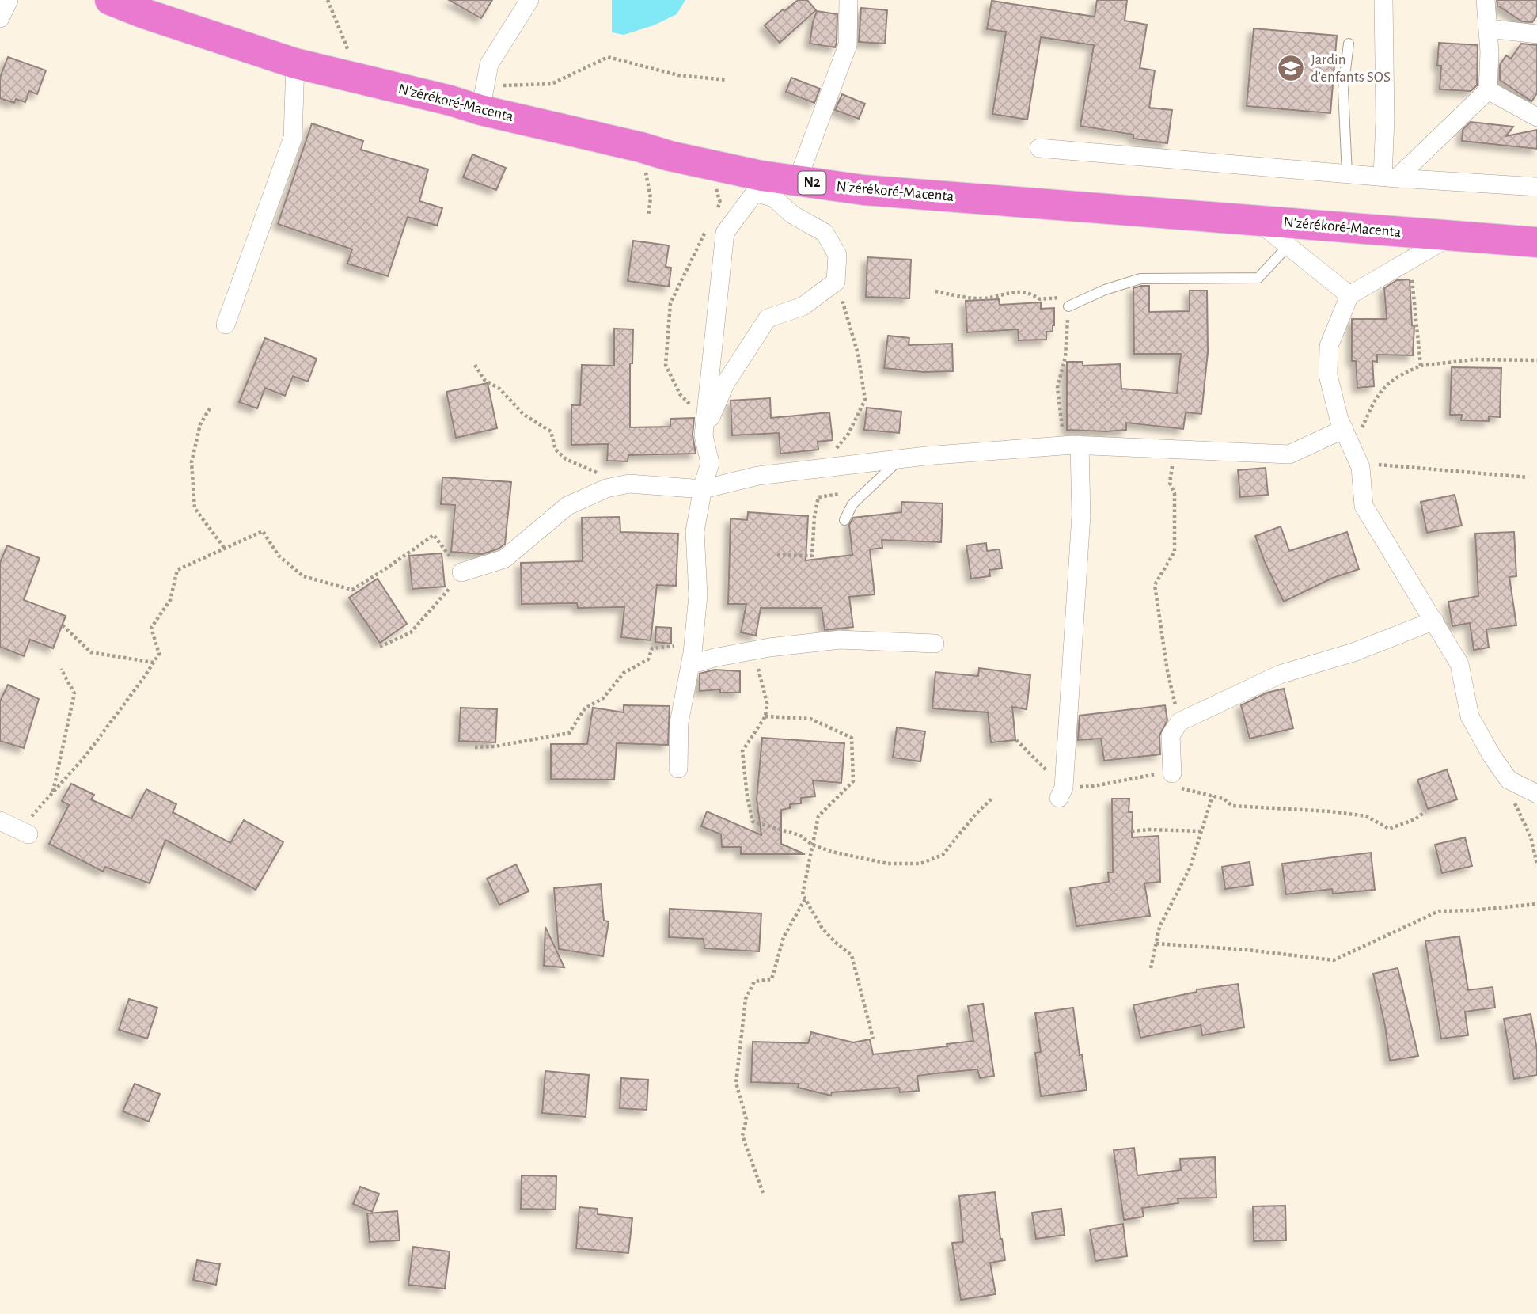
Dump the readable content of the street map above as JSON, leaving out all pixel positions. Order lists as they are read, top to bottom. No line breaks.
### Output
{"streets":{"highway":["N'zérékoré-Macenta","N2"]},"places":{"school or university":["Jardin d'enfants SOS"]}}
